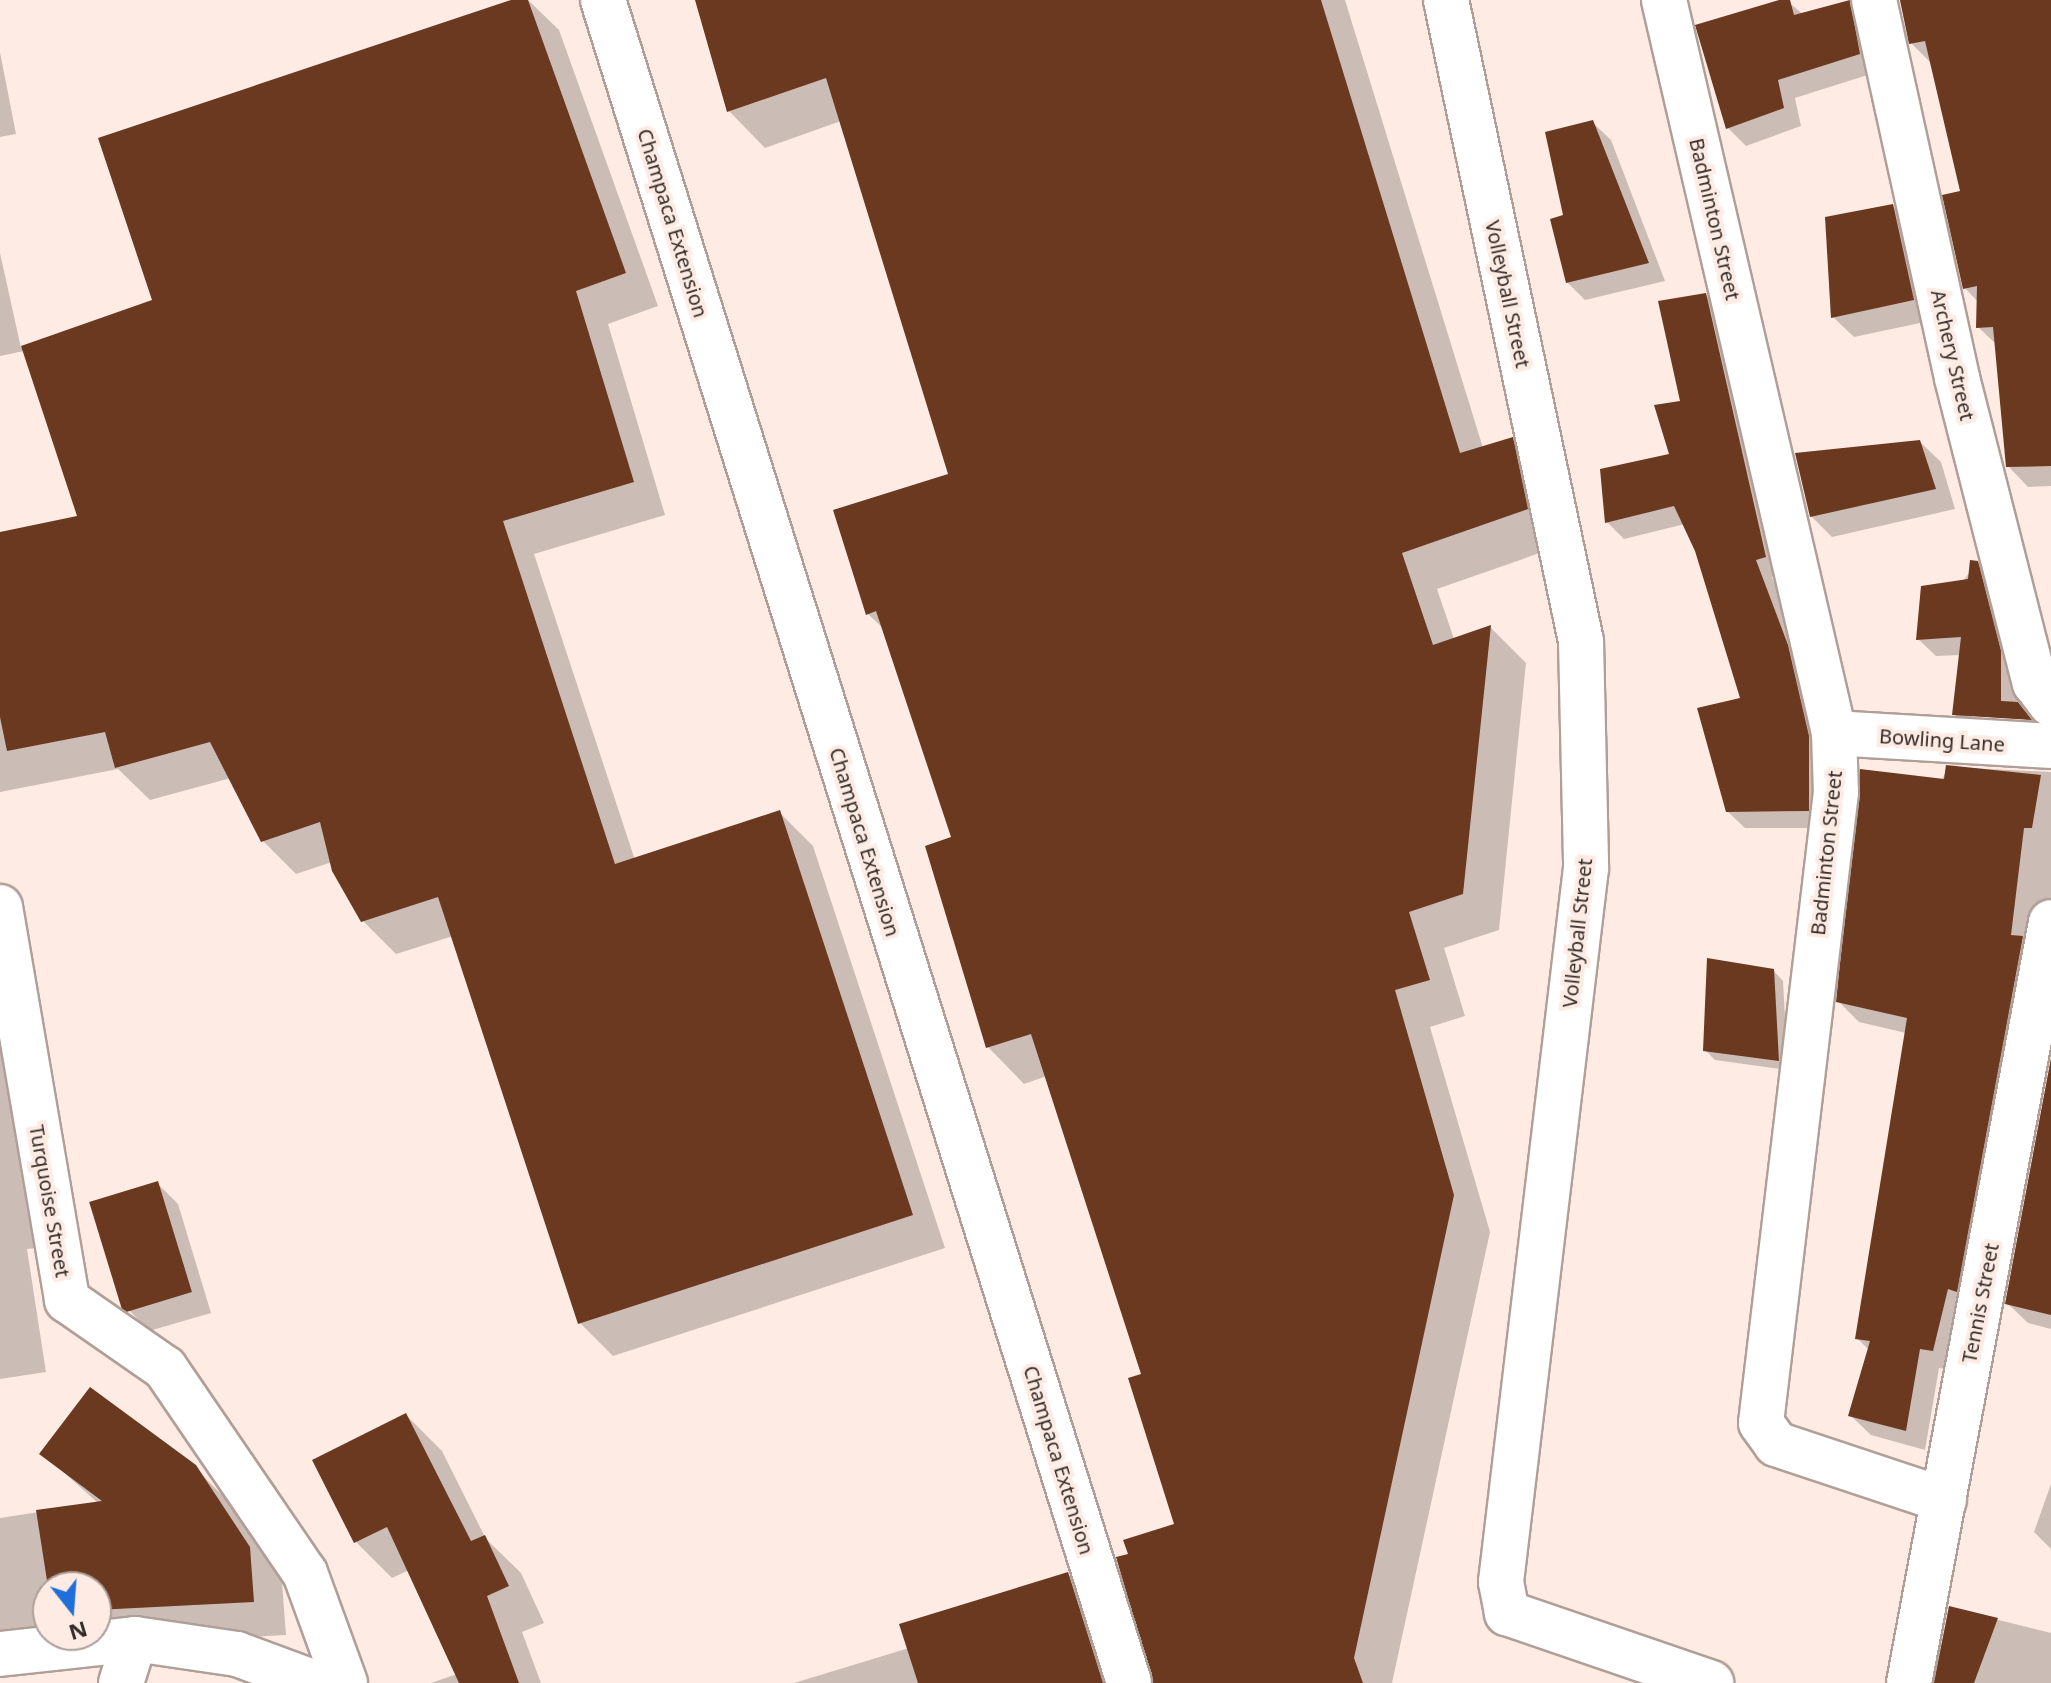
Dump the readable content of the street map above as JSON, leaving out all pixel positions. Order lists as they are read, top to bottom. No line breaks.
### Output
{"streets":{"street":["Badminton Street","Champaca Extension","Volleyball Street","Archery Street","Bowling Lane","Turquoise Street","Tennis Street"]},"crossings":[["Badminton Street","Bowling Lane"],["Badminton Street","Tennis Street"]],"north":"bottom"}
